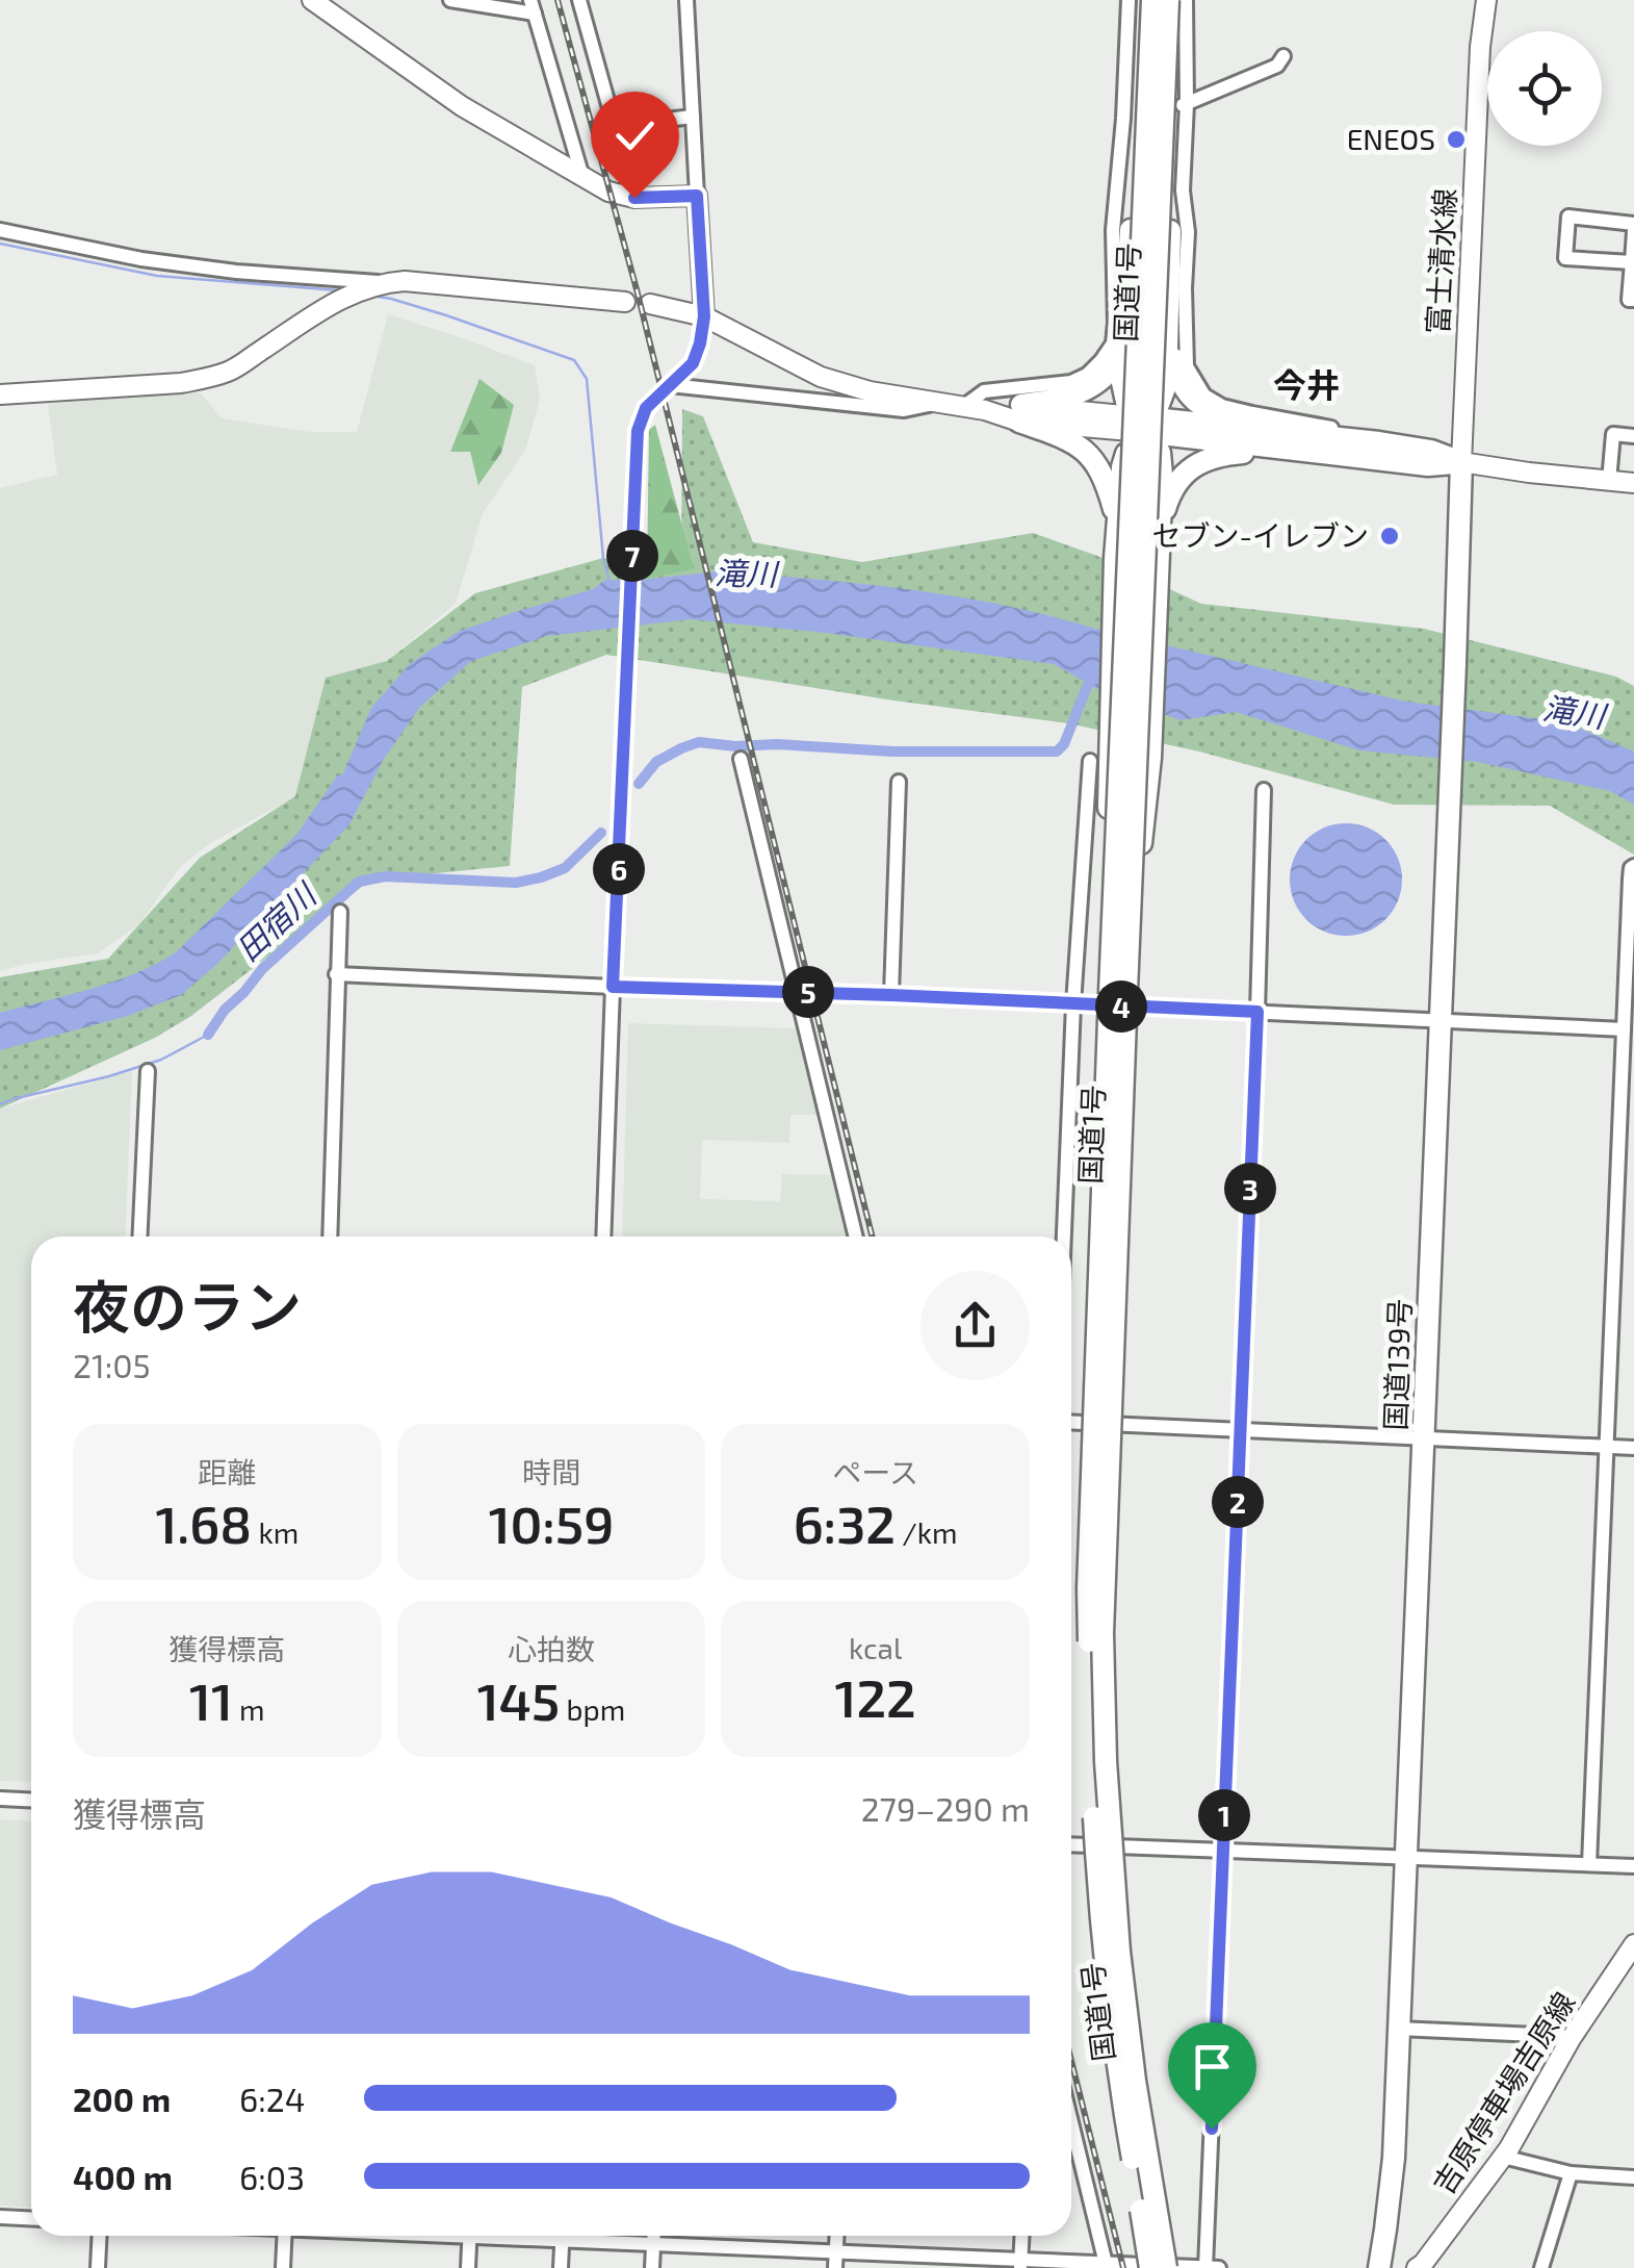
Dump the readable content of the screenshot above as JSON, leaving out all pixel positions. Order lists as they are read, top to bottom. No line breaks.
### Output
{"streets":{"highway":["国道1号","国道139号"],"main road":["富士清水線","吉原停車場吉原線"]},"crossings":[["富士清水線","国道139号"]],"districts":["今井"],"water":["滝川","田宿川"],"places":["ENEOS","セブン-イレブン"],"page":{"pins":["7","6","5","4","3","2","1"],"heading":["夜のラン","21:05"],"stats":[["距離","1.68 km"],["時間","10:59"],["ペース","6:32 /km"],["獲得標高","11 m"],["心拍数","145 bpm"],["kcal","122"]],"chart":["獲得標高","279–290 m"],"list":[{"name":"200 m","note":"6:24"},{"name":"400 m","note":"6:03"}]}}
